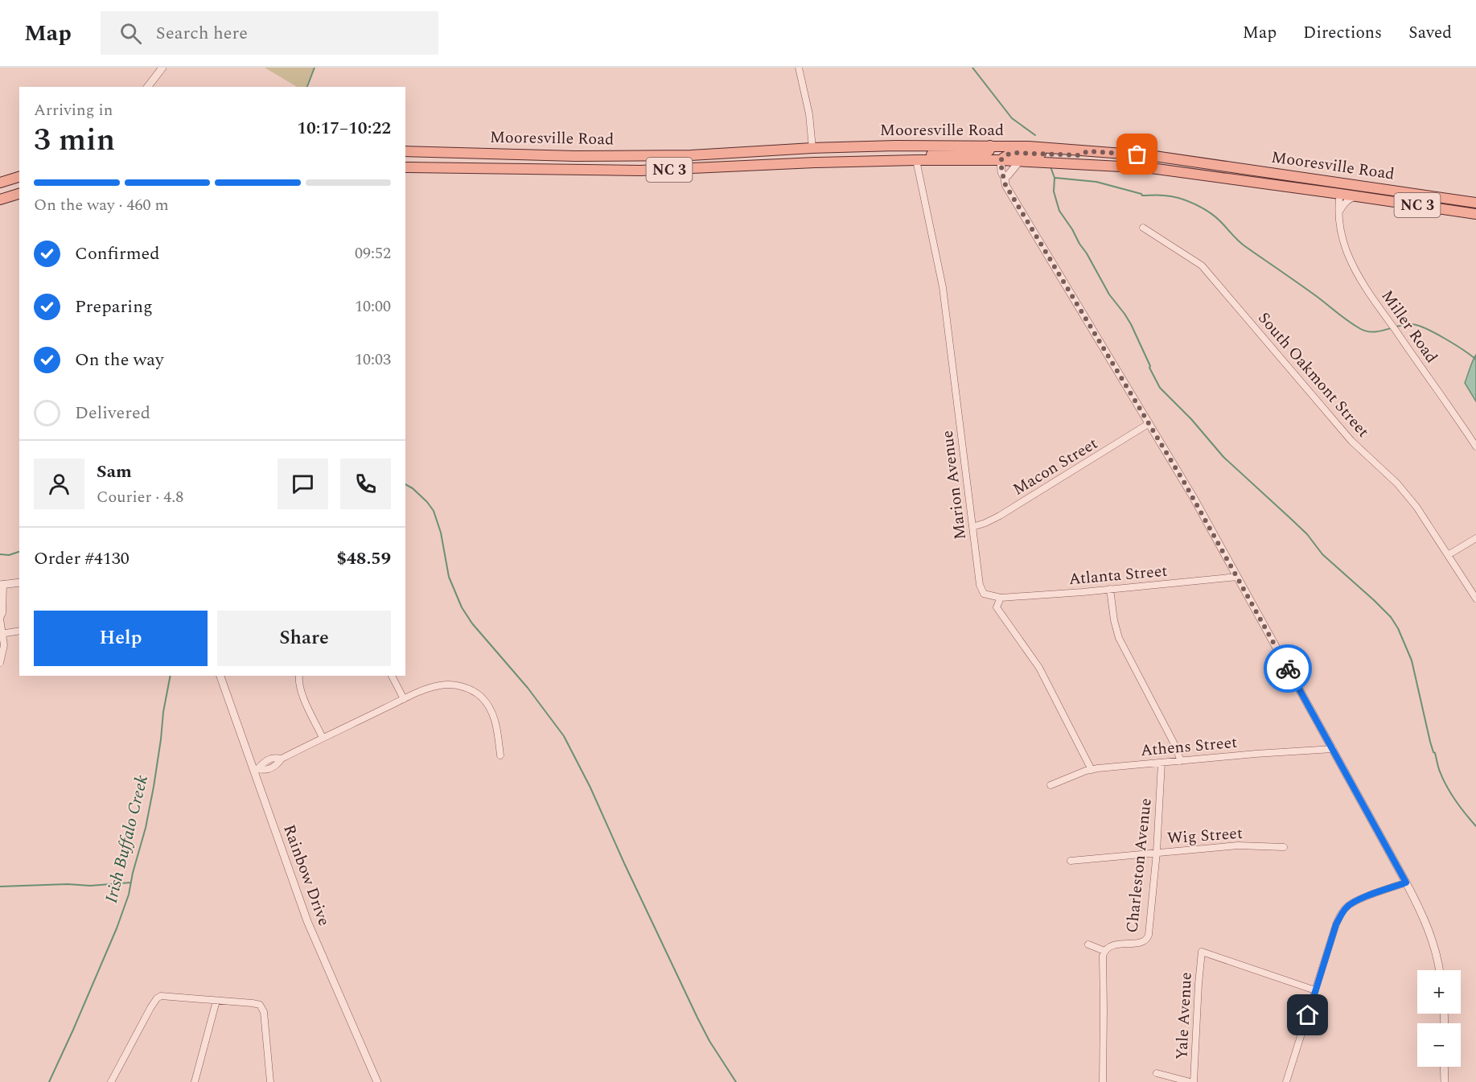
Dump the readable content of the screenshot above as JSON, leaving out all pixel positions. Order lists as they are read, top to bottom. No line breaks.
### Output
{"streets":{"main road":["Mooresville Road","NC 3"],"street":["Miller Road","South Oakmont Street","Macon Street","Marion Avenue","Atlanta Street","Athens Street","Wig Street","Charleston Avenue","Rainbow Drive","Yale Avenue"]},"crossings":[["Mooresville Road","Miller Road"],["Mooresville Road","Marion Avenue"],["Macon Street","Marion Avenue"],["Marion Avenue","Atlanta Street"],["Athens Street","Charleston Avenue"],["Wig Street","Charleston Avenue"]],"water":["Irish Buffalo Creek"],"page":{"header":"Map","search":"Search here","nav":["Map","Directions","Saved"],"heading":["3 min","Arriving in","10:17–10:22"],"panel":["Sam","Courier · 4.8","Order #4130","$48.59"],"bar":"On the way · 460 m","list":[["Confirmed","09:52"],["Preparing","10:00"],["On the way","10:03"],"Delivered"],"buttons":["Help","Share"],"map_buttons":["+","−"]}}
